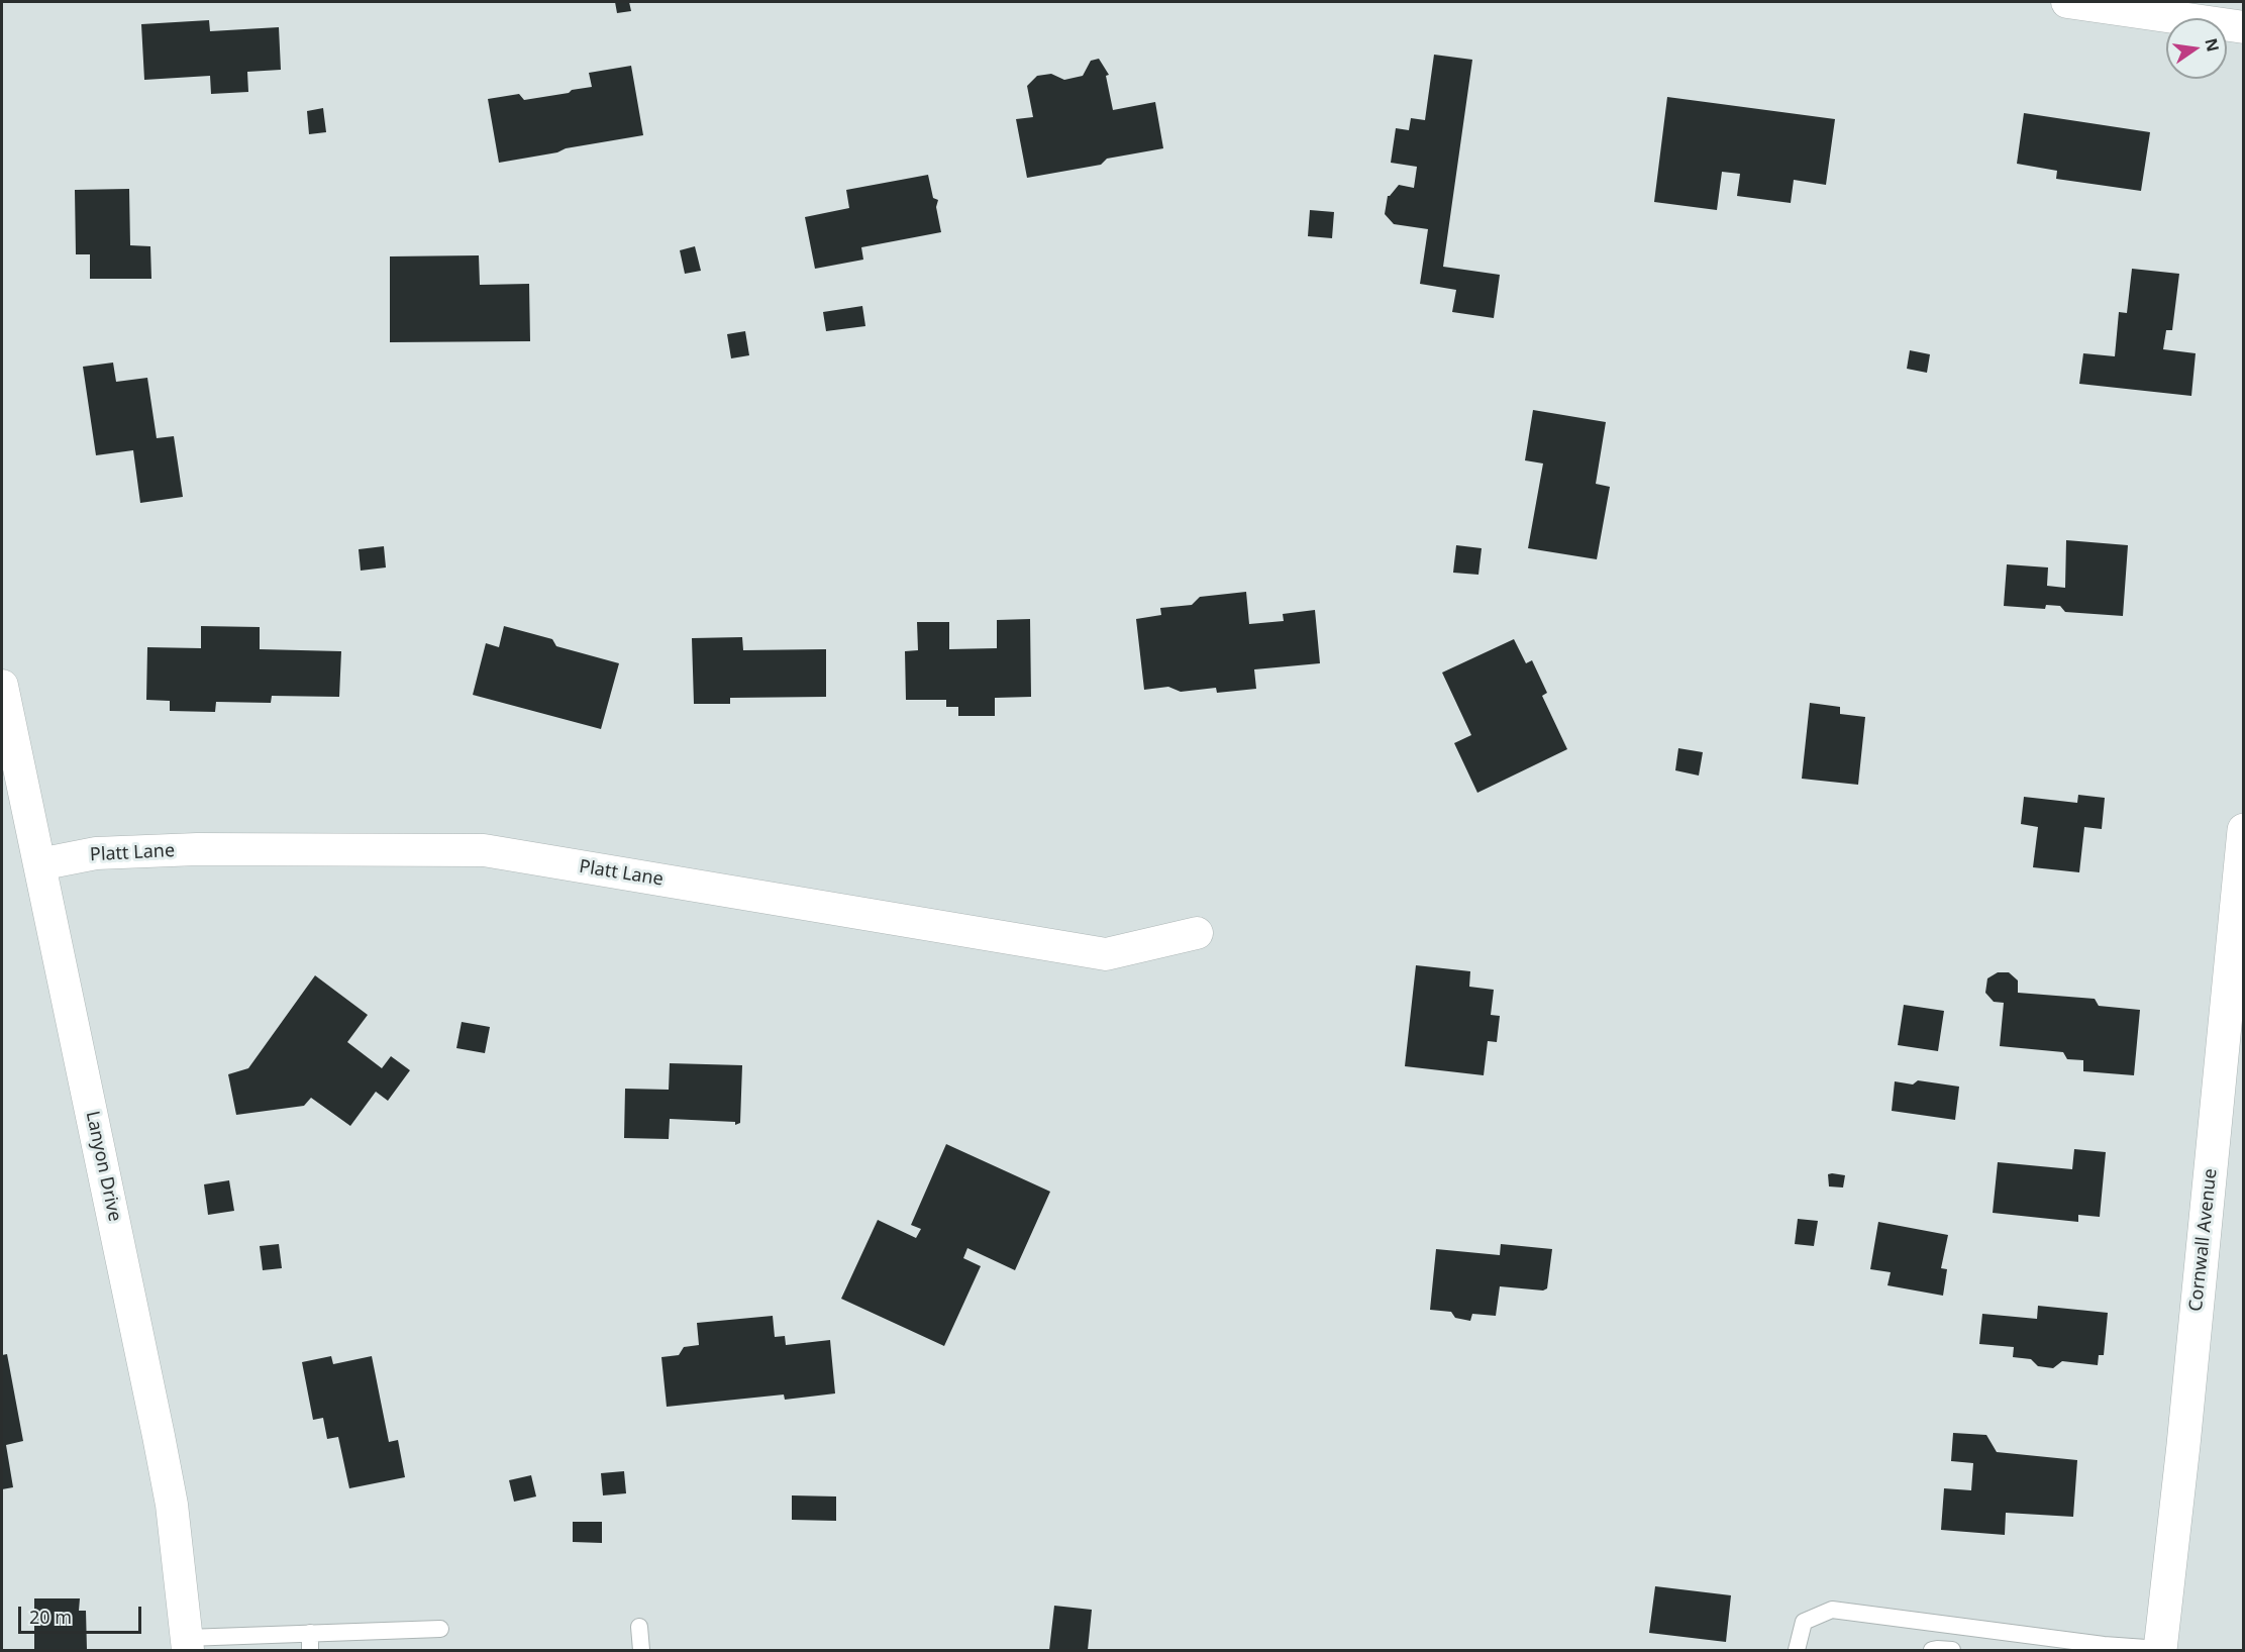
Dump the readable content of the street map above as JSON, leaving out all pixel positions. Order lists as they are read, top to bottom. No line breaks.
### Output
{"streets":{"street":["Platt Lane","Lanyon Drive","Cornwall Avenue"]},"crossings":[["Platt Lane","Lanyon Drive"]],"scale_bar":"20 m","north":"right"}
